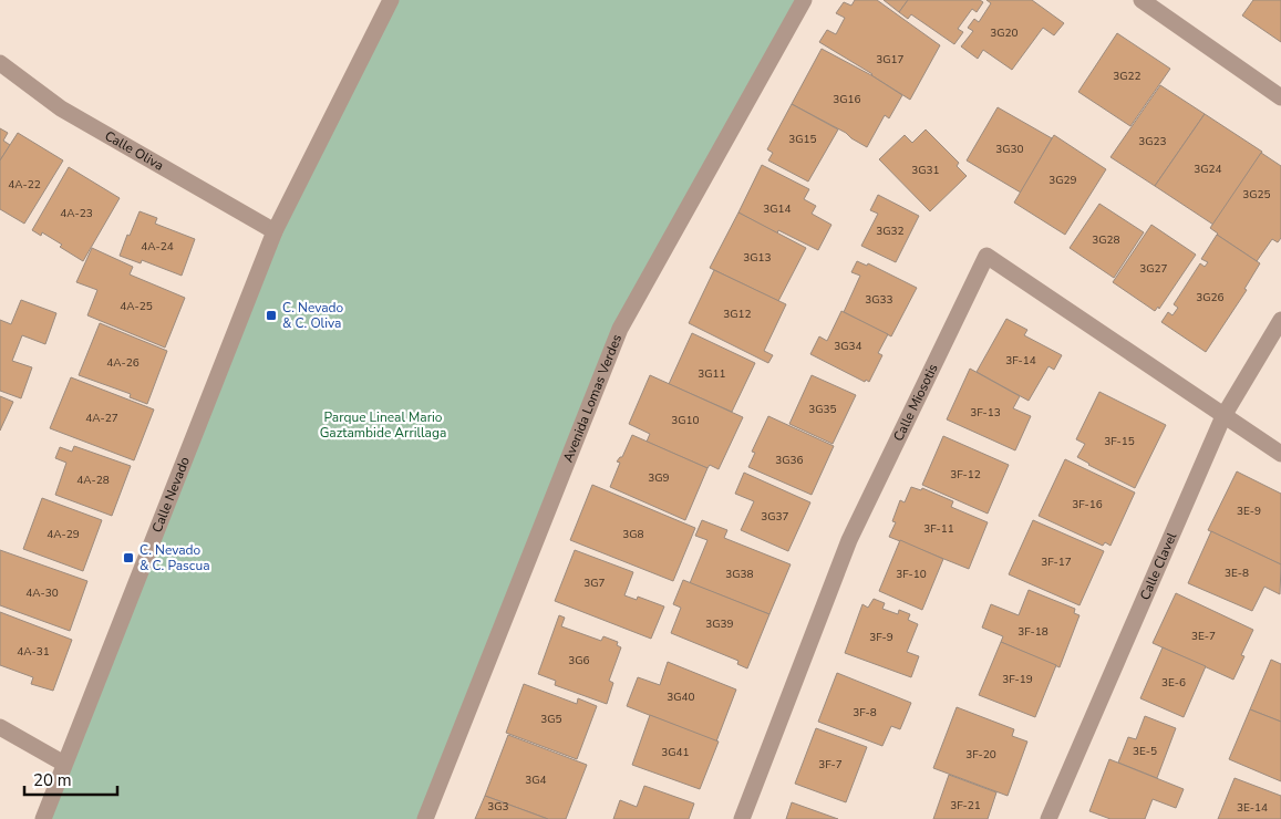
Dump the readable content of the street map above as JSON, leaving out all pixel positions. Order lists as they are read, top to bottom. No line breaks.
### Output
{"streets":{"street":["Calle Oliva","Avenida Lomas Verdes","Calle Miosotis","Calle Nevado","Calle Clavel"]},"crossings":[["Calle Oliva","Calle Nevado"],["Calle Miosotis","Calle Clavel"]],"parks":["Parque Lineal Mario Gaztambide Arrillaga"],"places":{"transit":["C. Nevado & C. Oliva","C. Nevado & C. Pascua"]},"house_numbers":["3G20","3G17","3G22","3G16","3G15","3G23","3G30","3G24","3G31","3G29","4A-22","3G25","3G14","4A-23","3G32","3G28","4A-24","3G13","3G27","3G26","3G33","4A-25","3G12","3G34","3F-14","4A-26","3G11","3G35","3F-13","4A-27","3G10","3F-15","3G36","3F-12","3G9","4A-28","3F-16","3E-9","3G37","3F-11","4A-29","3G8","3F-17","3E-8","3G38","3F-10","3G7","4A-30","3G39","3F-18","3E-7","3F-9","4A-31","3G6","3F-19","3E-6","3G40","3F-8","3G5","3E-5","3G41","3F-20","3F-7","3G4","3F-21","3G3","3E-14"],"scale_bar":"20 m"}
